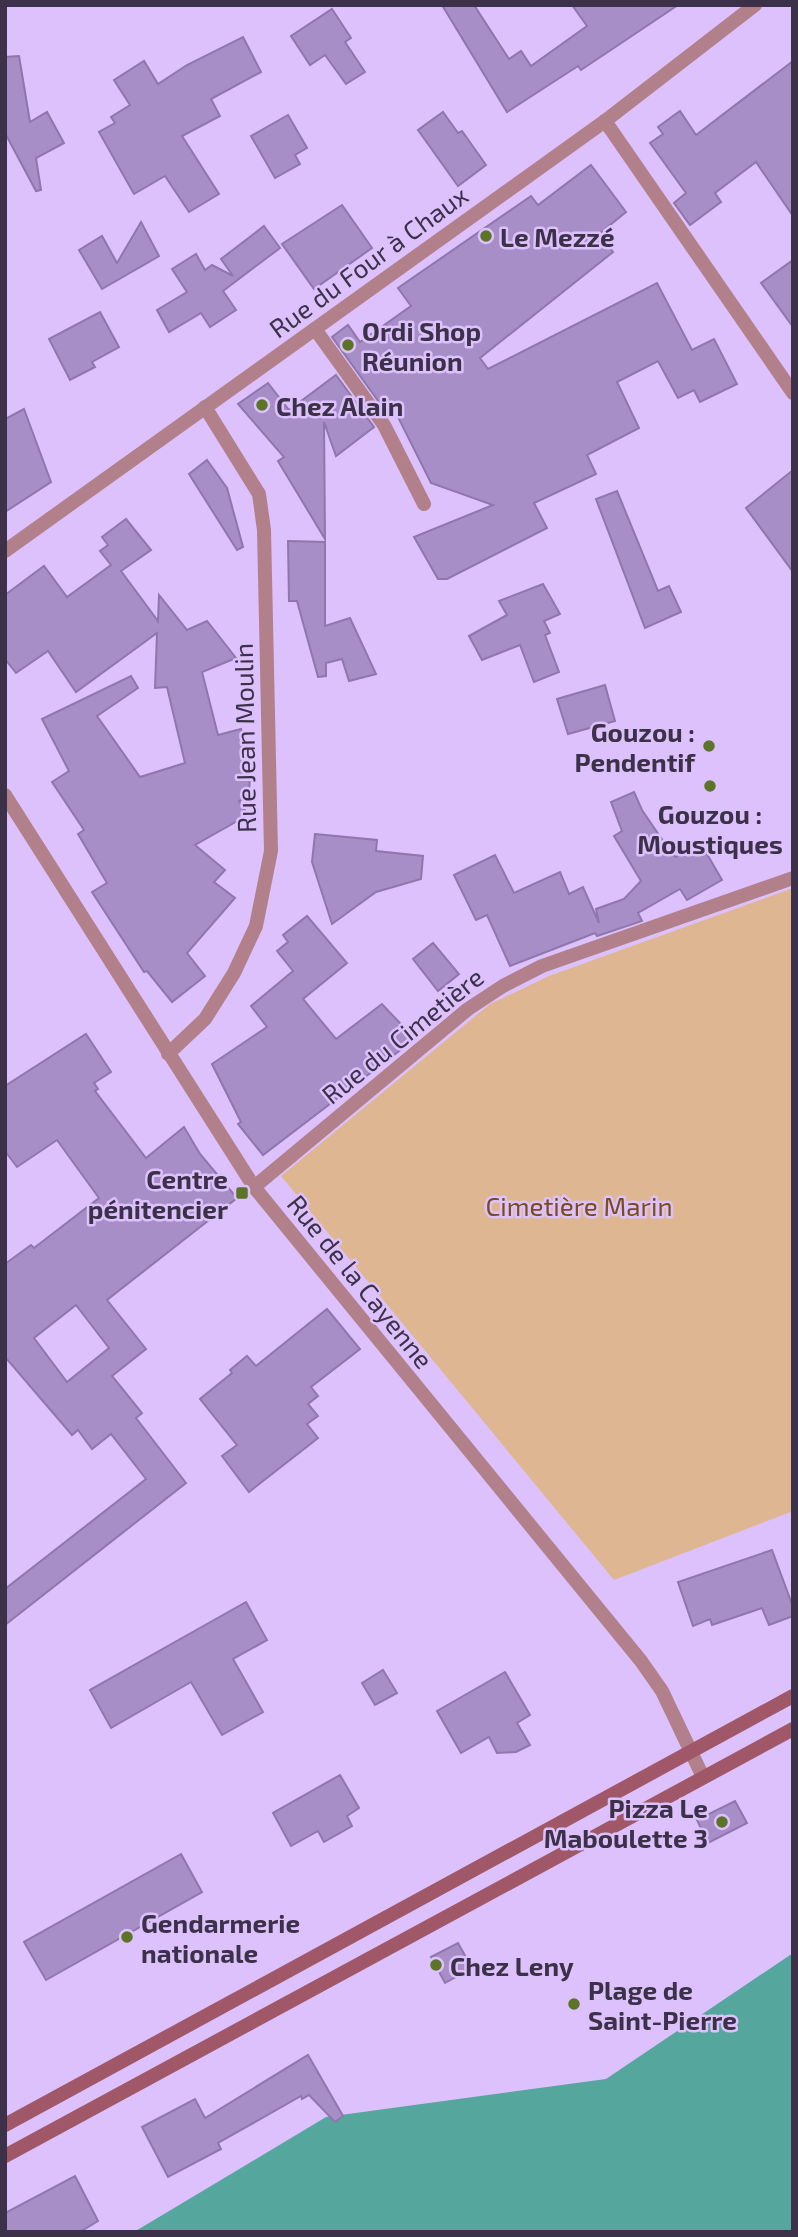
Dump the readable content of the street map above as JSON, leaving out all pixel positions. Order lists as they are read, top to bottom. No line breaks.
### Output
{"streets":{"street":["Rue du Four à Chaux","Rue Jean Moulin","Rue du Cimetière","Rue de la Cayenne"]},"crossings":[["Rue du Four à Chaux","Rue Jean Moulin"],["Rue Jean Moulin","Rue de la Cayenne"],["Rue du Cimetière","Rue de la Cayenne"]],"parks":["Cimetière Marin"],"places":{"other":["Le Mezzé","Ordi Shop Réunion","Chez Alain","Gouzou : Pendentif","Gouzou : Moustiques","Pizza Le Maboulette 3","Gendarmerie nationale","Chez Leny","Plage de Saint-Pierre"],"transit":["Centre pénitencier"]}}
